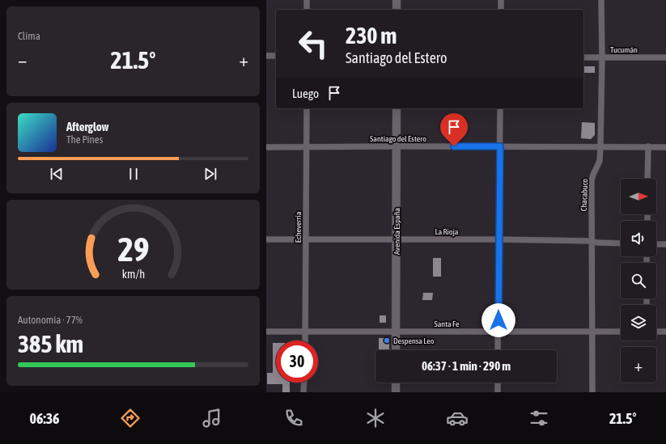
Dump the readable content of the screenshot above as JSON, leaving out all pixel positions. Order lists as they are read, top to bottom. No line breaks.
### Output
{"streets":{"street":["Tucumán","Santiago del Estero","Chacabuco","Echeverría","Avenida España","La Rioja","Santa Fe"]},"crossings":[["Tucumán","Chacabuco"],["Santiago del Estero","Chacabuco"],["Santiago del Estero","Echeverría"],["Santiago del Estero","Avenida España"],["Chacabuco","La Rioja"],["Chacabuco","Santa Fe"],["Echeverría","La Rioja"],["Echeverría","Santa Fe"],["Avenida España","La Rioja"],["Avenida España","Santa Fe"]],"places":["Despensa Leo"],"north":"right","page":{"tile":["Clima",["Autonomía · 77%","385 km"]],"turn":["230 m","Santiago del Estero"],"heat":["−","21.5°","+"],"then":"Luego","song":["Afterglow","The Pines"],"map_buttons":"+","limit":"30","trip":"06:37 · 1 min · 290 m","tabs":["06:36","21.5°"],"gauge":["29","km/h"]}}
